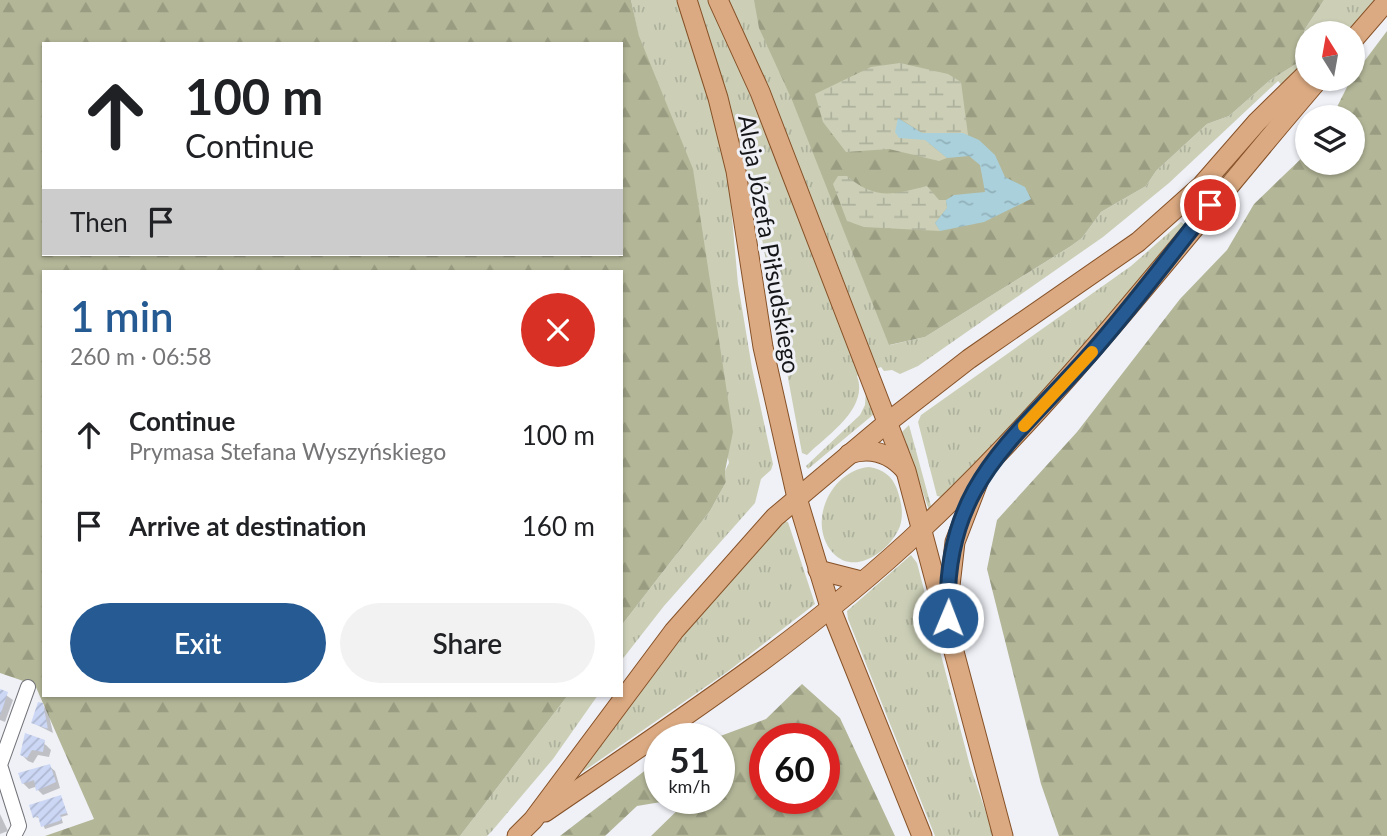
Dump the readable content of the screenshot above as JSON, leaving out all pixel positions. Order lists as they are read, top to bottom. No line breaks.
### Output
{"streets":{"main road":["Aleja Józefa Piłsudskiego"]},"north":"top","page":{"turn":["100 m","Continue"],"then":"Then","heading":["1 min","260 m · 06:58"],"list":[{"name":"Continue","note":"Prymasa Stefana Wyszyńskiego","value":"100 m"},{"name":"Arrive at destination","value":"160 m"}],"buttons":["Exit","Share"],"speed":"51 km/h","limit":"60"}}
